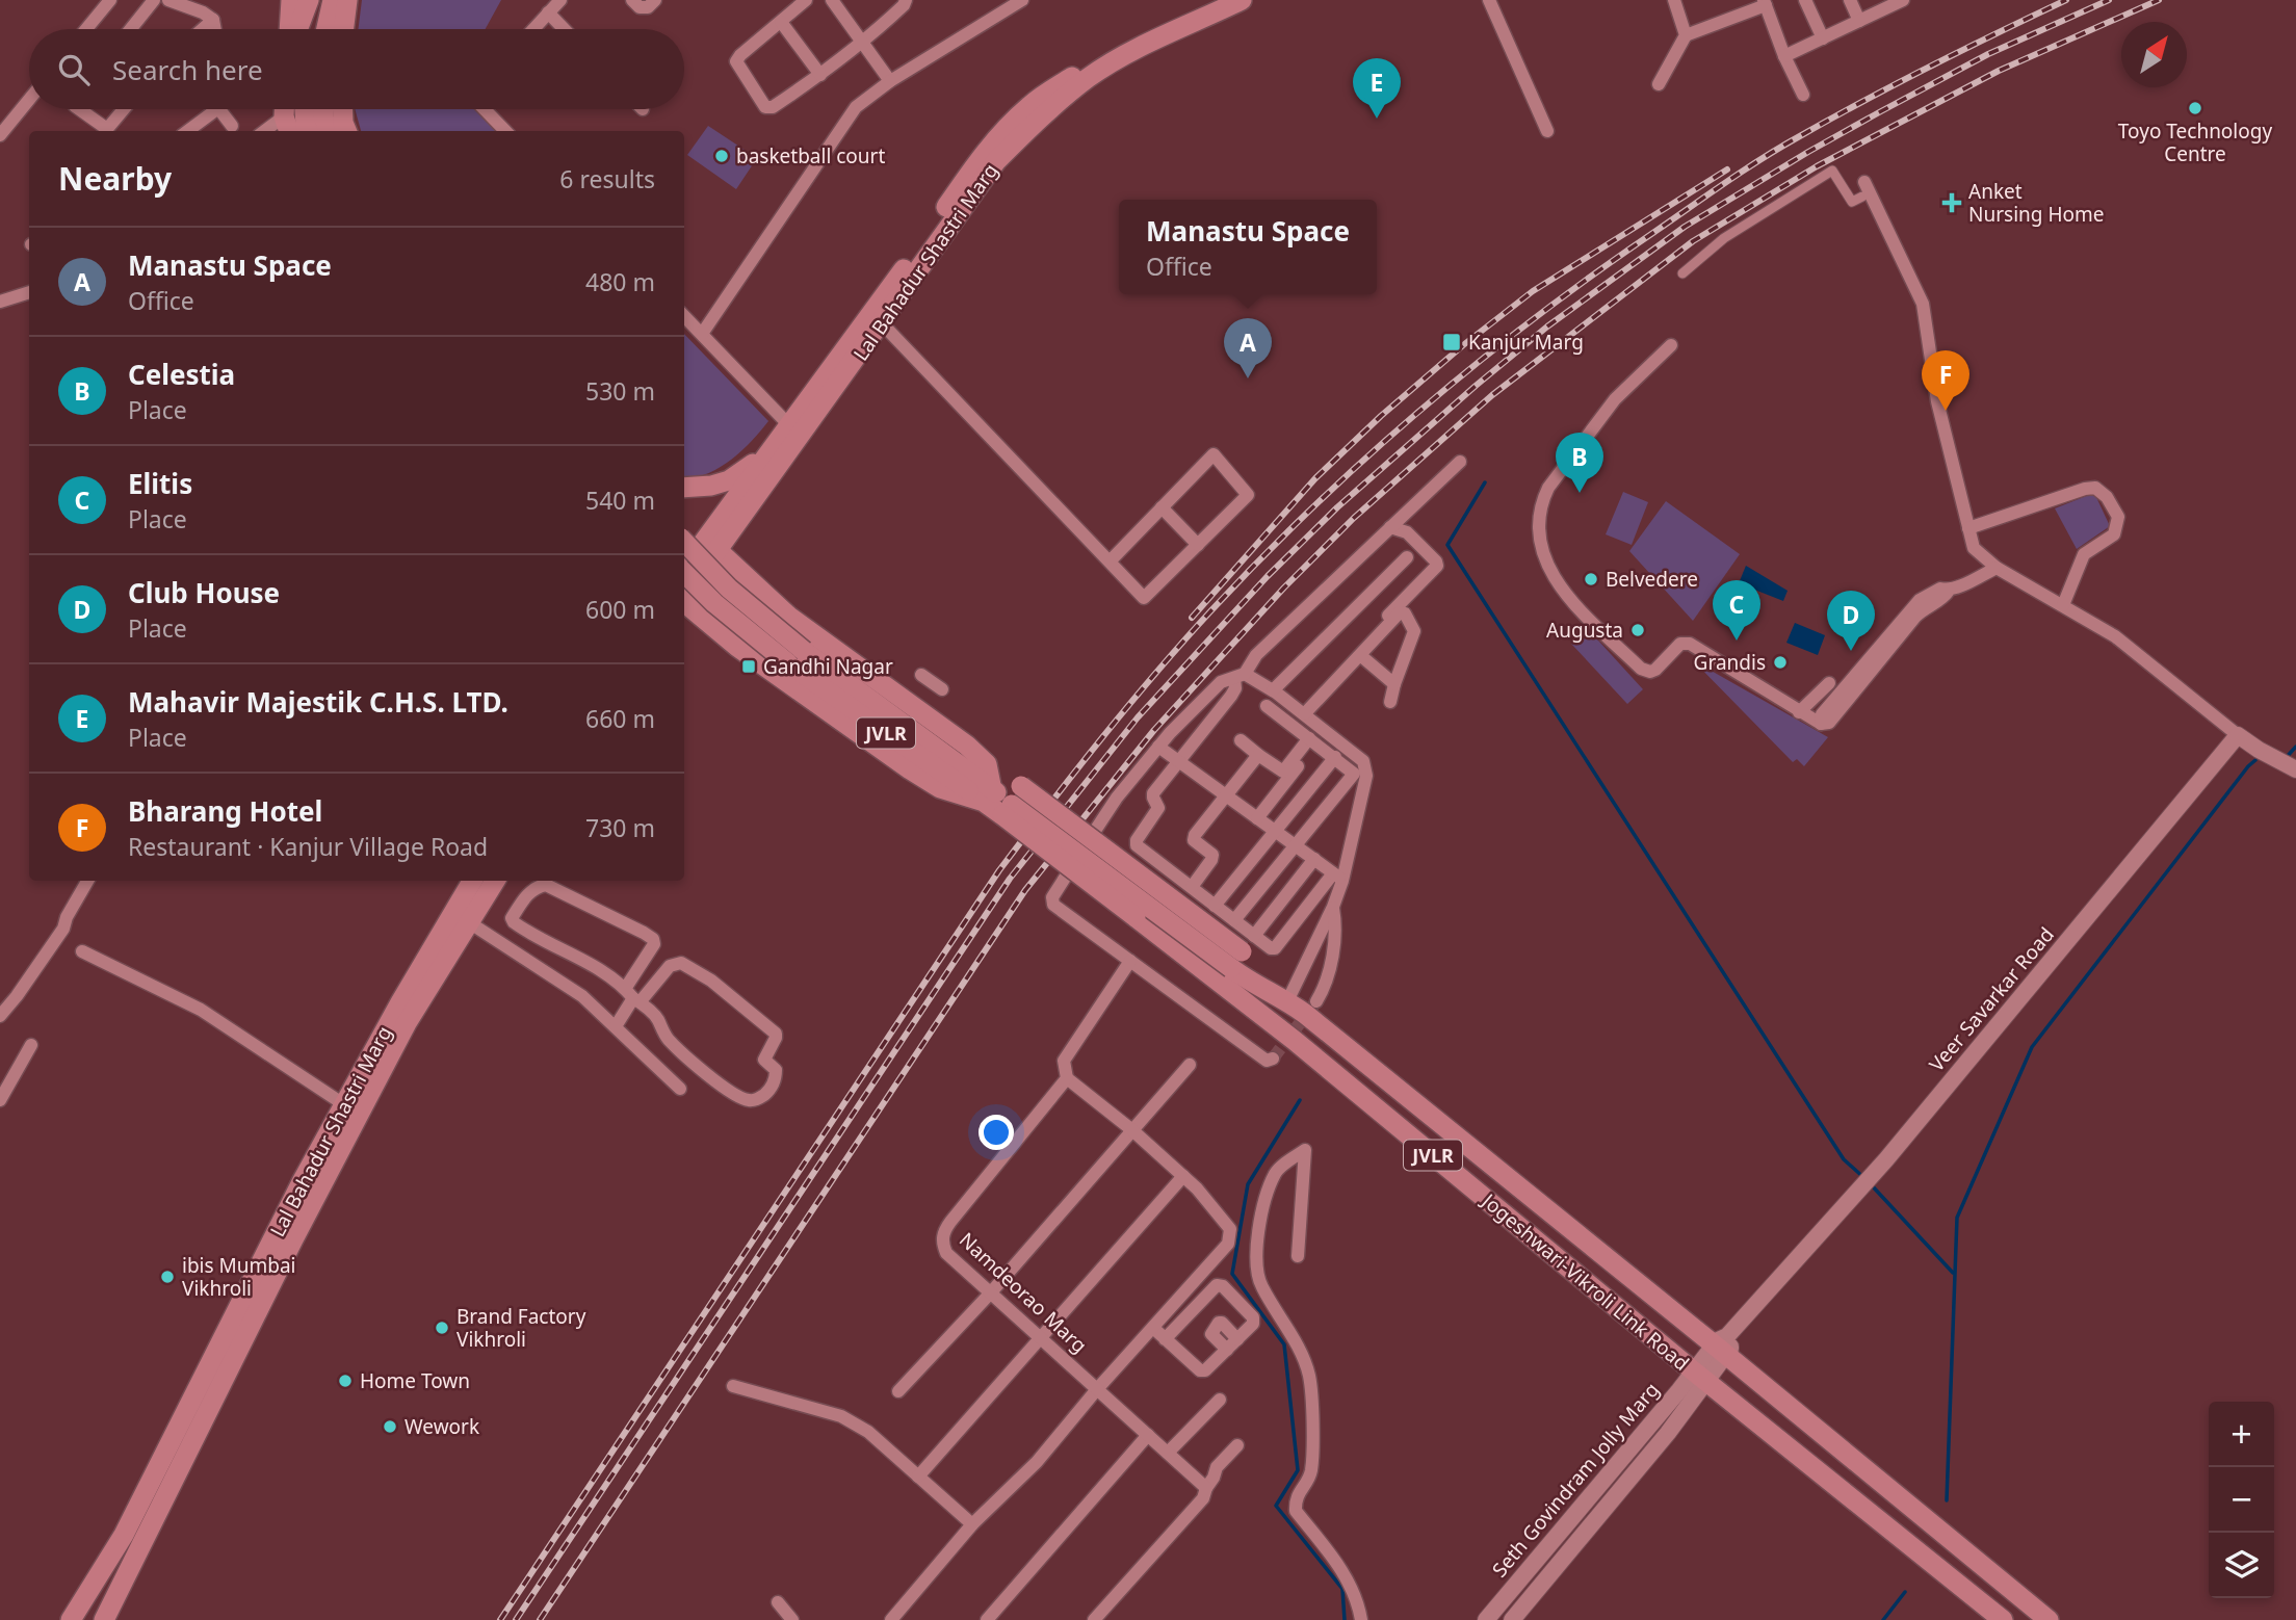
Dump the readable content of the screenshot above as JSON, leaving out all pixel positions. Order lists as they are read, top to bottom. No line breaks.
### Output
{"streets":{"main road":["Lal Bahadur Shastri Marg","JVLR","Jogeshwari-Vikroli Link Road"],"street":["Veer Savarkar Road","Namdeorao Marg","Seth Govindram Jolly Marg"]},"crossings":[["Lal Bahadur Shastri Marg","JVLR"],["JVLR","Jogeshwari-Vikroli Link Road"],["Veer Savarkar Road","Jogeshwari-Vikroli Link Road"],["Veer Savarkar Road","Seth Govindram Jolly Marg"],["Jogeshwari-Vikroli Link Road","Seth Govindram Jolly Marg"]],"places":{"other":["Toyo Technology Centre","basketball court","Belvedere","Augusta","Grandis","ibis Mumbai Vikhroli","Brand Factory Vikhroli","Home Town","Wework"],"health":["Anket Nursing Home"],"transit":["Kanjur Marg","Gandhi Nagar"]},"north":"top right","page":{"search":"Search here","pins":["E","A","F","B","C","D"],"heading":["Nearby","6 results"],"popup":["Manastu Space","Office"],"list":[{"mark":"A","name":"Manastu Space","note":"Office","value":"480 m"},{"mark":"B","name":"Celestia","note":"Place","value":"530 m"},{"mark":"C","name":"Elitis","note":"Place","value":"540 m"},{"mark":"D","name":"Club House","note":"Place","value":"600 m"},{"mark":"E","name":"Mahavir Majestik C.H.S. LTD.","note":"Place","value":"660 m"},{"mark":"F","name":"Bharang Hotel","note":"Restaurant · Kanjur Village Road","value":"730 m"}],"map_buttons":["+","−"]}}
